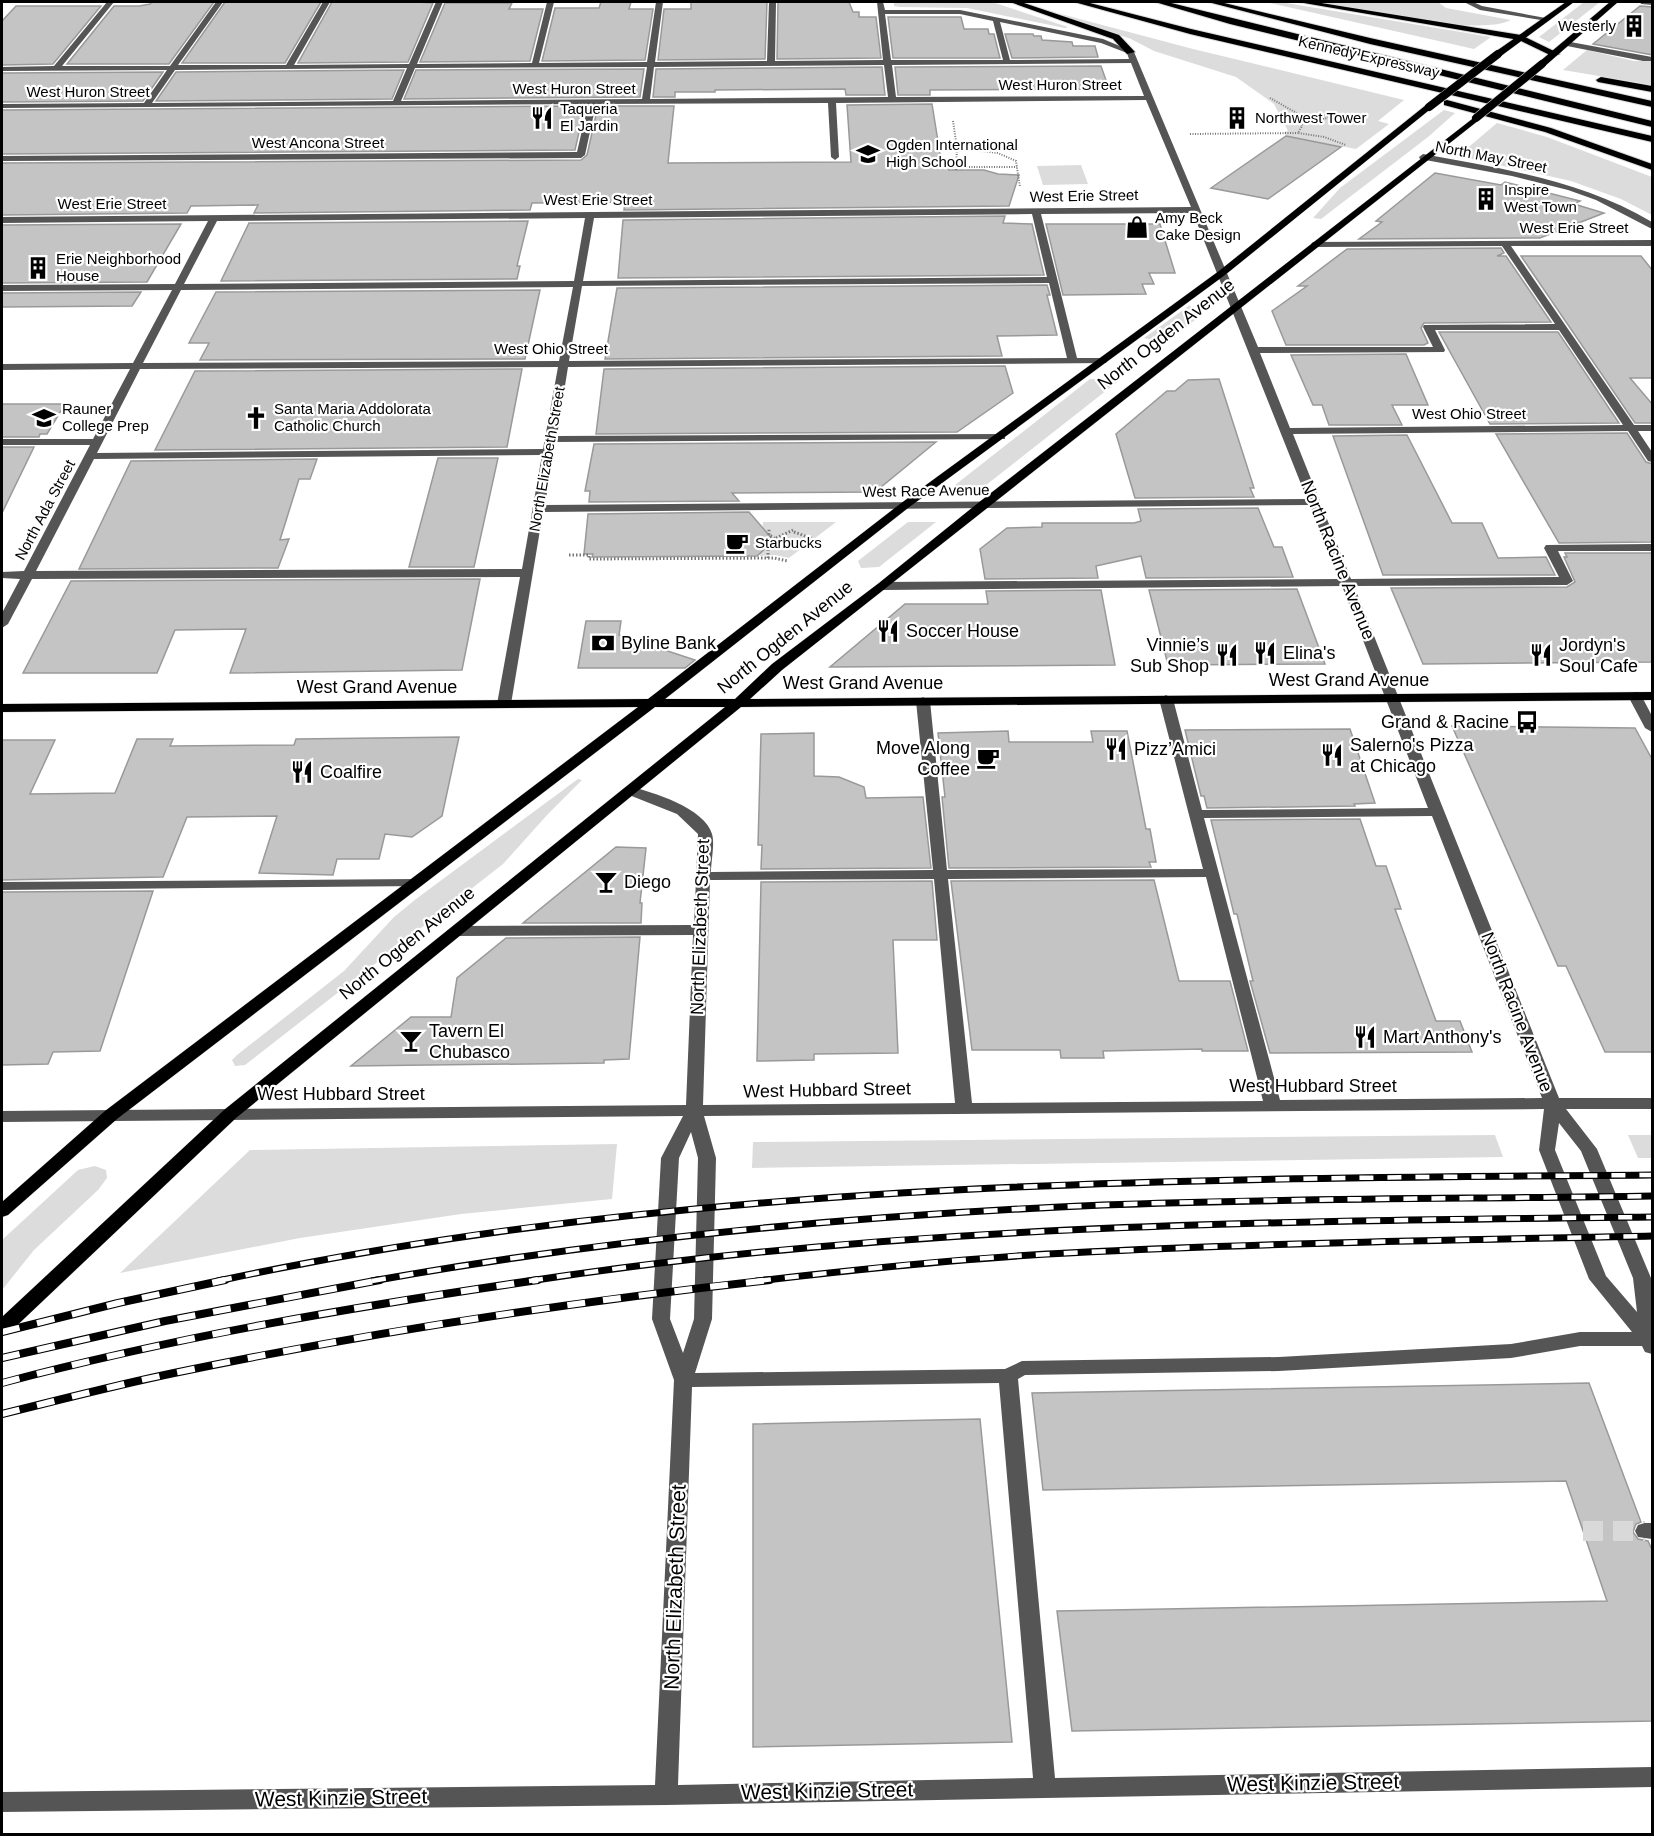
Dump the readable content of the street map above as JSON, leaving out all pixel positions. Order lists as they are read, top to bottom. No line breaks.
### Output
{"streets":{"highway":["Kennedy Expressway"],"main road":["North Ogden Avenue","West Grand Avenue"],"street":["West Huron Street","West Ancona Street","North May Street","West Erie Street","West Ohio Street","North Elizabeth Street","West Race Avenue","North Ada Street","North Racine Avenue","West Hubbard Street","West Kinzie Street"]},"crossings":[["West Huron Street","West Ancona Street"],["West Huron Street","North Racine Avenue"],["North May Street","North Ogden Avenue"],["West Erie Street","North Ogden Avenue"],["West Erie Street","North Elizabeth Street"],["West Erie Street","North Ada Street"],["West Erie Street","North Racine Avenue"],["North Ogden Avenue","West Ohio Street"],["North Ogden Avenue","North Elizabeth Street"],["North Ogden Avenue","West Race Avenue"],["North Ogden Avenue","North Racine Avenue"],["North Ogden Avenue","West Grand Avenue"],["North Ogden Avenue","West Hubbard Street"],["West Ohio Street","North Elizabeth Street"],["West Ohio Street","North Ada Street"],["West Ohio Street","North Racine Avenue"],["North Elizabeth Street","West Race Avenue"],["North Elizabeth Street","West Grand Avenue"],["North Elizabeth Street","West Hubbard Street"],["North Elizabeth Street","West Kinzie Street"],["West Race Avenue","North Racine Avenue"],["North Racine Avenue","West Grand Avenue"],["North Racine Avenue","West Hubbard Street"]],"places":{"building":["Westerly","Northwest Tower","Inspire West Town","Erie Neighborhood House"],"restaurant":["Taqueria El Jardin","Soccer House","Elina's","Vinnie’s Sub Shop","Jordyn's Soul Cafe","Pizz’Amici","Salerno's Pizza at Chicago","Coalfire","Mart Anthony's"],"school or university":["Ogden International High School","Rauner College Prep"],"shop":["Amy Beck Cake Design"],"church":["Santa Maria Addolorata Catholic Church"],"cafe":["Starbucks","Move Along Coffee"],"bank":["Byline Bank"],"bus stop":["Grand & Racine"],"bar":["Diego","Tavern El Chubasco"]}}
